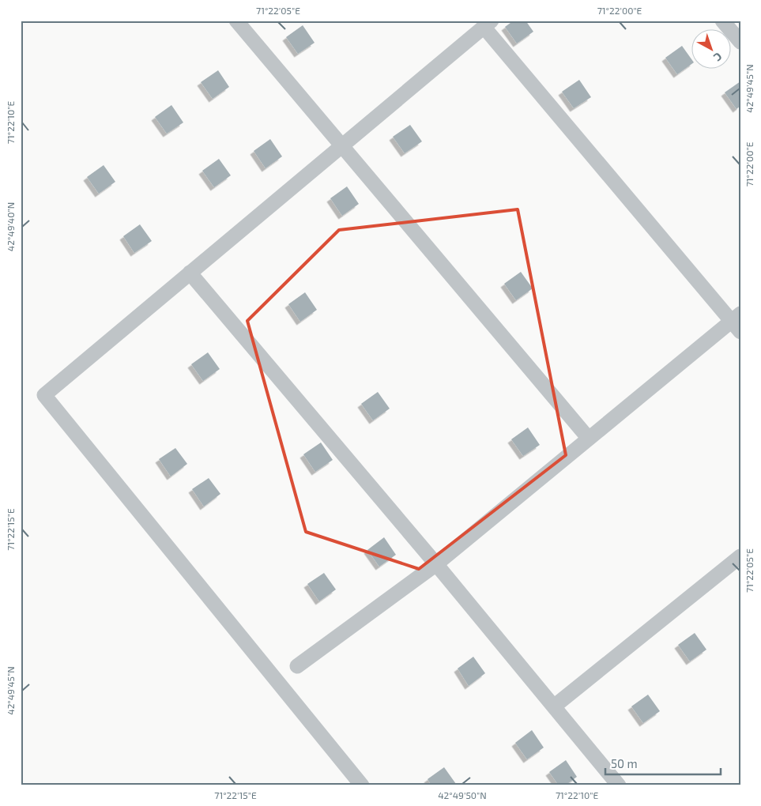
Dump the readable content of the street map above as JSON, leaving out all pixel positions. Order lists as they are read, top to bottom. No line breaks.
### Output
{"scale_bar":"50 m","north":"bottom right","coordinates":["71°22'05\"E","71°22'00\"E","42°49'45\"N","71°22'10\"E","42°49'40\"N","71°22'15\"E","42°49'50\"N"]}
